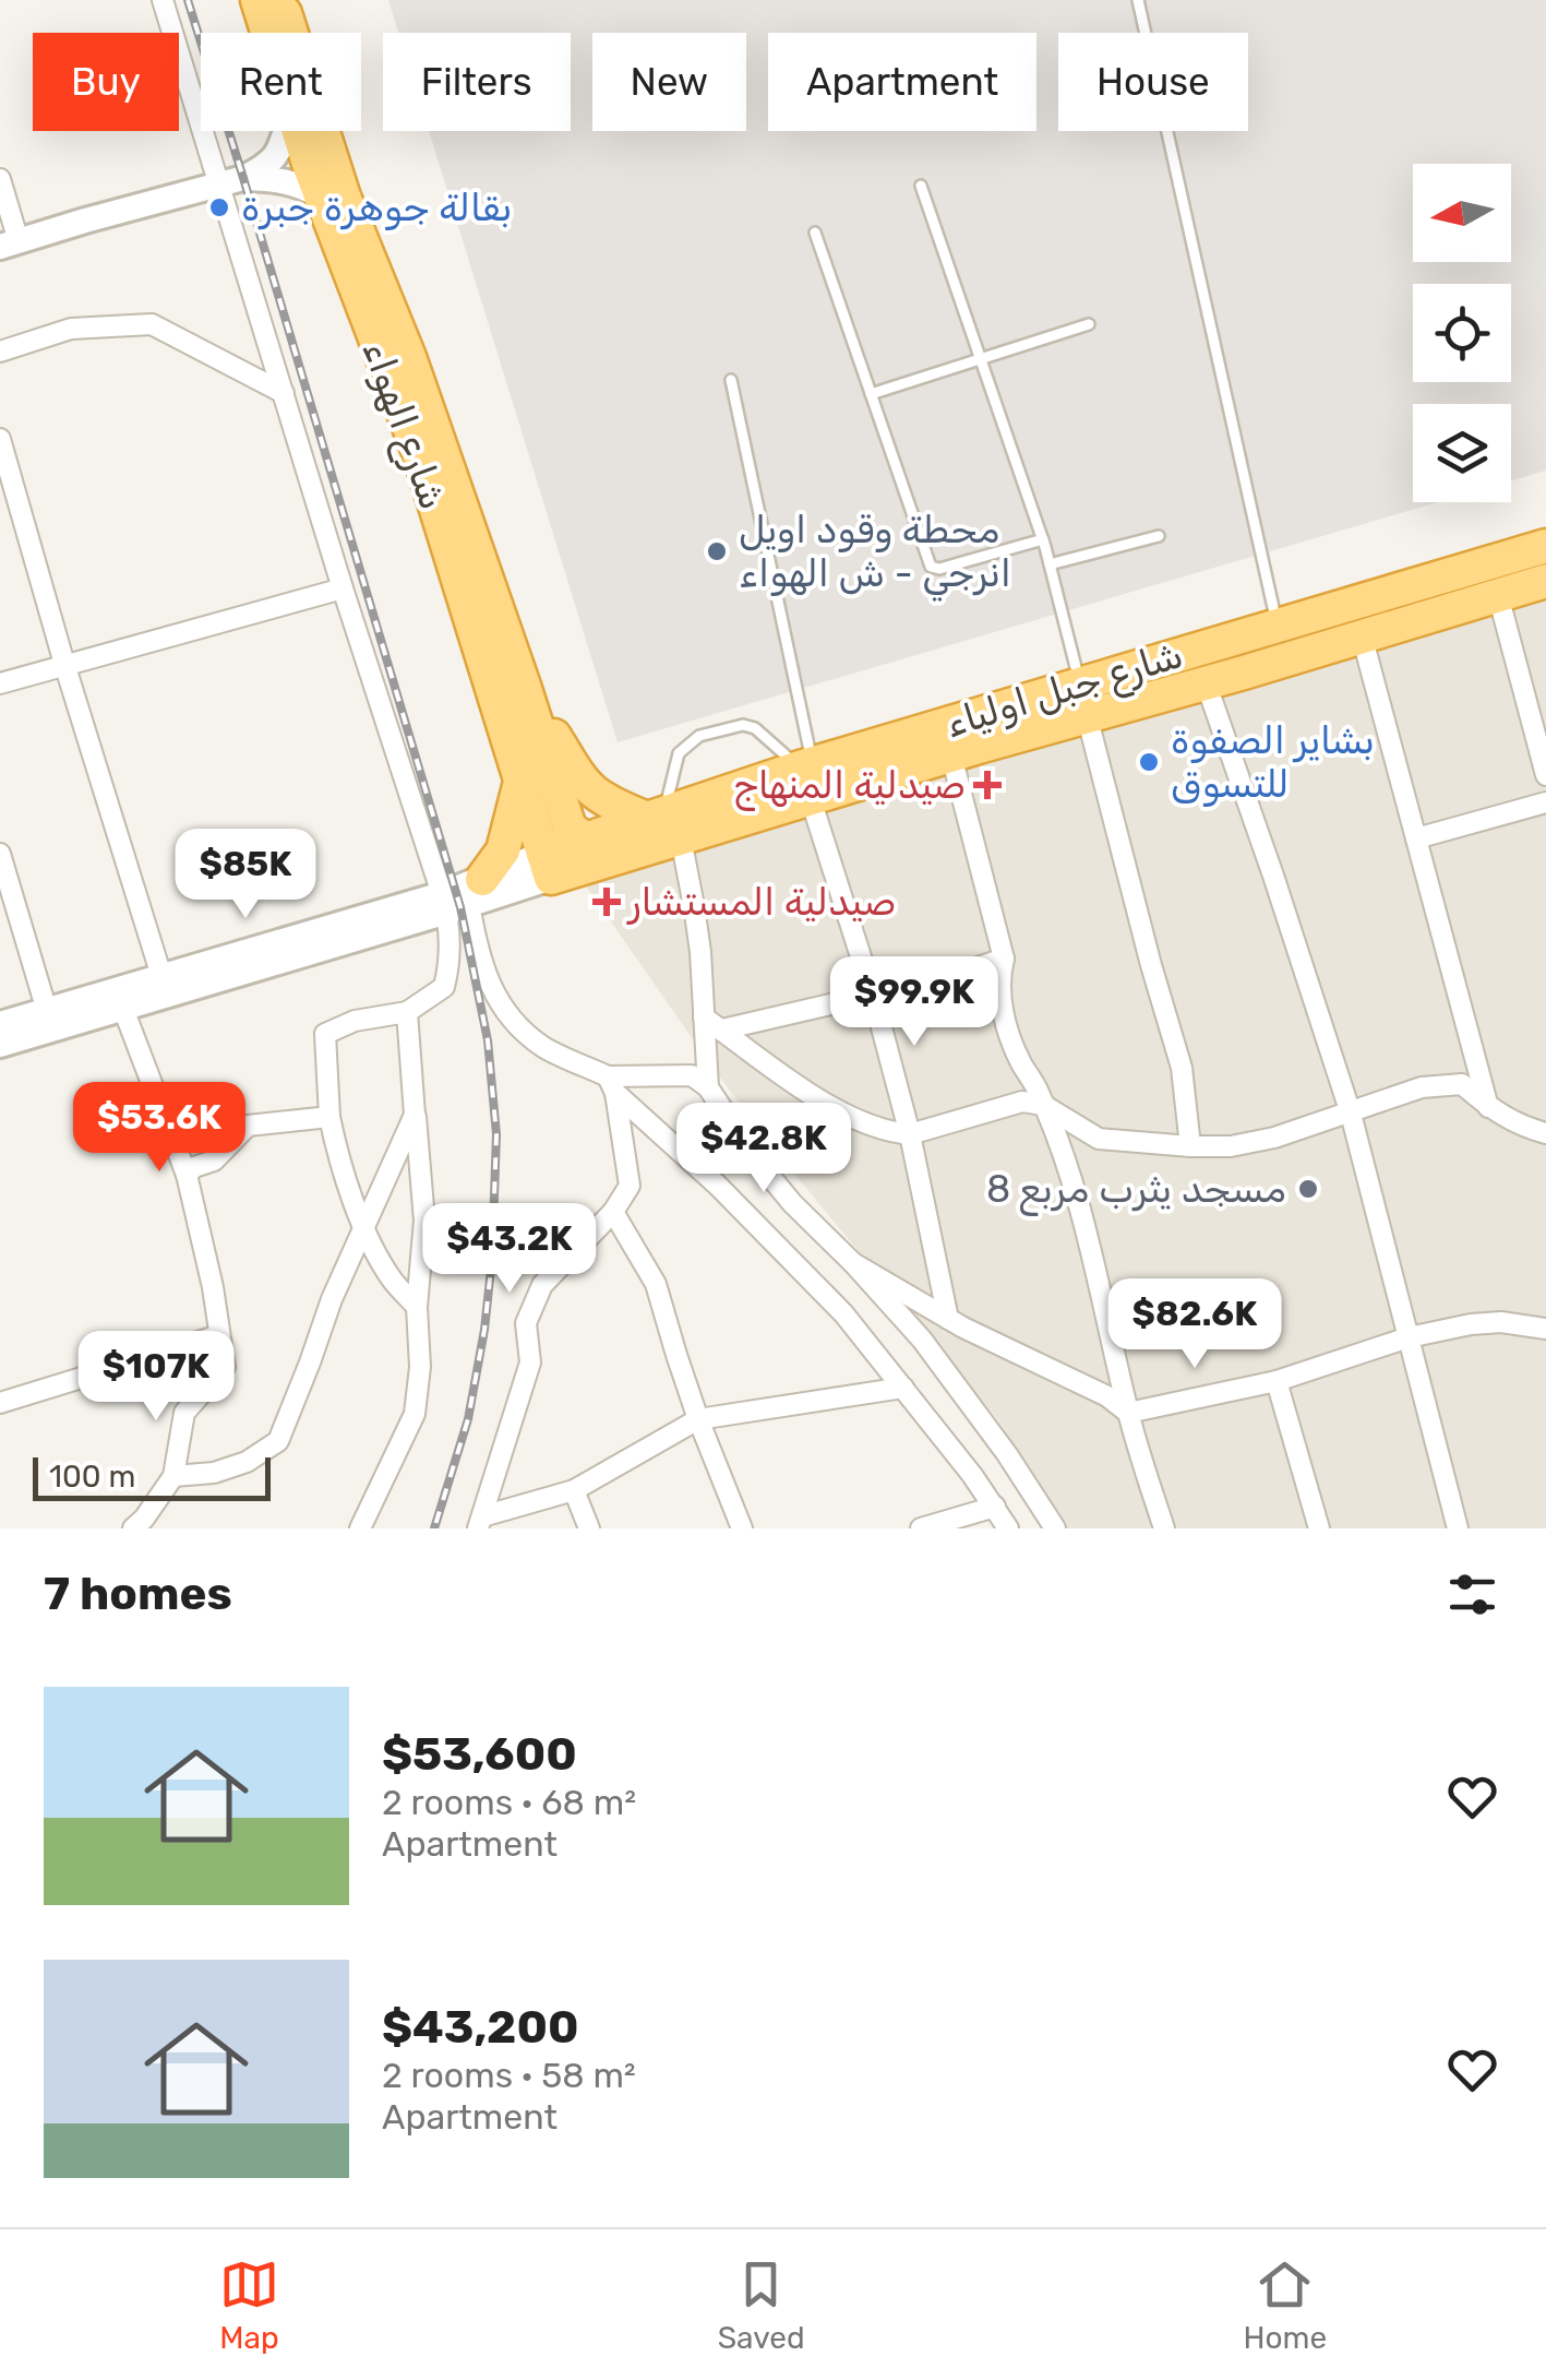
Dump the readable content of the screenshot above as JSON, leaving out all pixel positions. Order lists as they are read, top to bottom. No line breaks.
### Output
{"streets":{"highway":["شارع الهواء","شارع جبل اولياء"]},"crossings":[["شارع الهواء","شارع جبل اولياء"]],"places":{"other":["بقالة جوهرة جبرة","محطة وقود اويل انرجي - ش الهواء","بشاير الصفوة للتسوق","مسجد يثرب مربع 8"],"health":["صيدلية المنهاج","صيدلية المستشار"]},"scale_bar":"100 m","north":"left","page":{"chip":["Buy","Rent","Filters","New","Apartment","House"],"price":["$85K","$99.9K","$53.6K","$42.8K","$43.2K","$82.6K","$107K"],"scale":"100 m","heading":"7 homes","list":[{"name":"$53,600","note":"2 rooms · 68 m² · Apartment"},{"name":"$43,200","note":"2 rooms · 58 m² · Apartment"}],"tabs":["Map","Saved","Home"]}}
